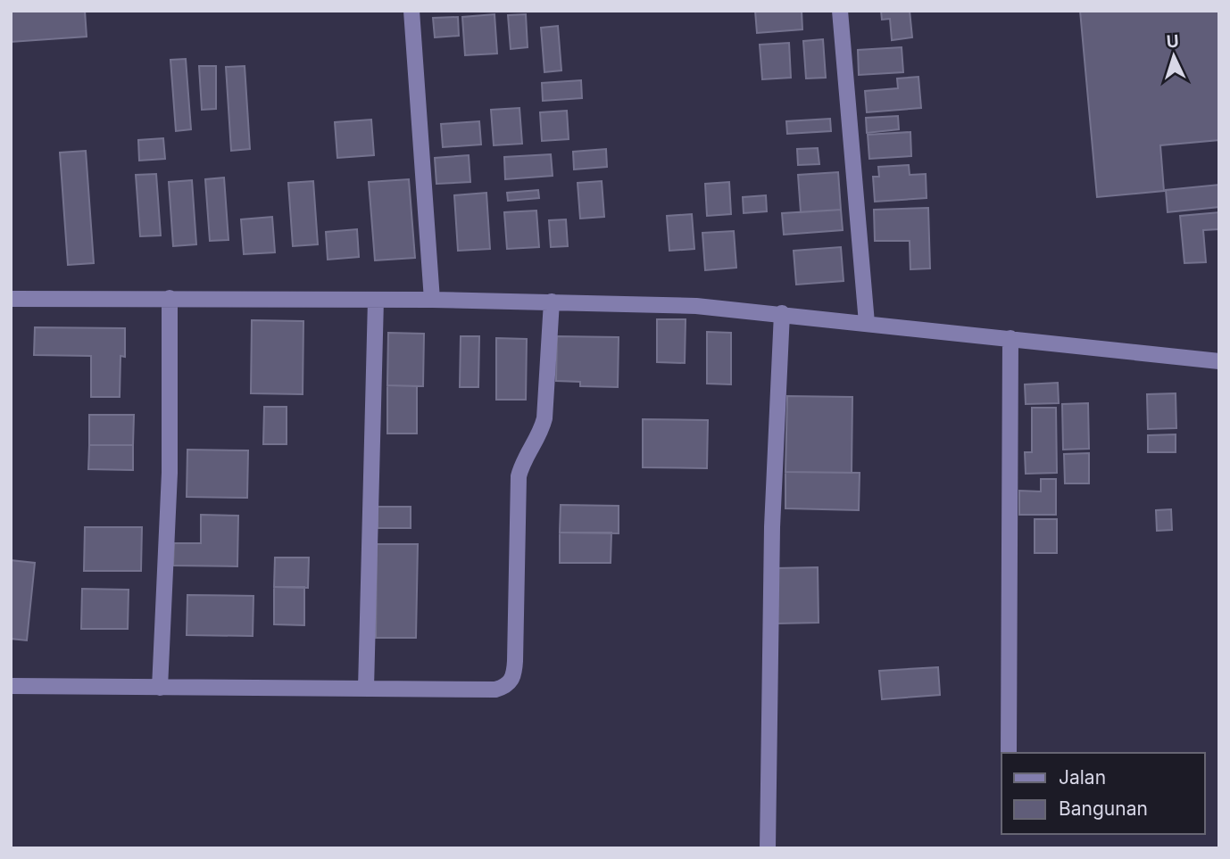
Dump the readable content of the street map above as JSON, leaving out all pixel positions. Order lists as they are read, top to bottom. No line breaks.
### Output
{"legend":["Jalan","Bangunan"],"north":"top"}
